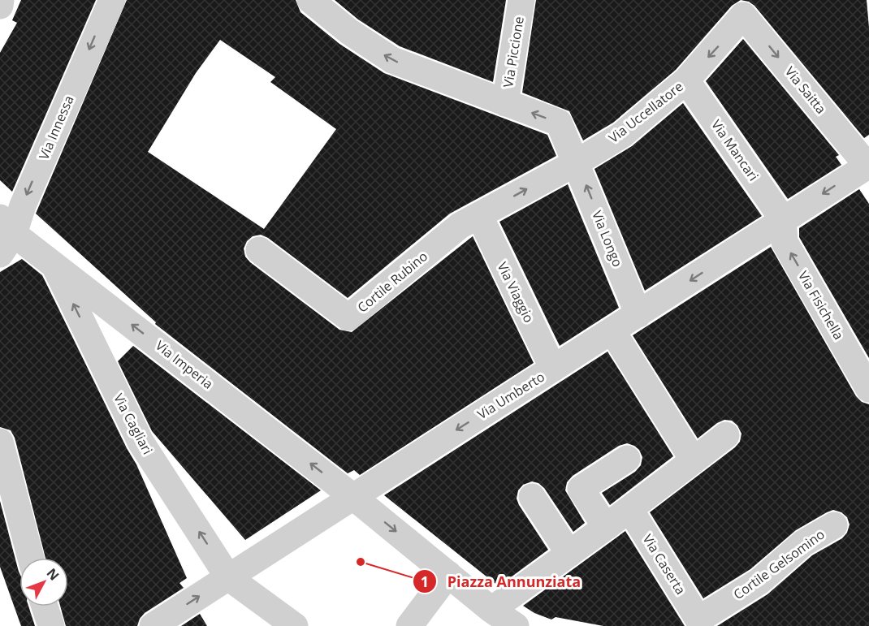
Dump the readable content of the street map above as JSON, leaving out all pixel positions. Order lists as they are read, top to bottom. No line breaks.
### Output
{"streets":{"street":["Via Piccione","Via Saitta","Via Uccellatore","Via Innessa","Via Mancari","Via Longo","Cortile Rubino","Via Viaggio","Via Fisichella","Via Imperia","Via Umberto","Via Cagliari","Via Caserta","Cortile Gelsomino"]},"crossings":[["Via Piccione","Via Longo"],["Via Saitta","Via Uccellatore"],["Via Saitta","Via Umberto"],["Via Uccellatore","Via Mancari"],["Via Uccellatore","Via Longo"],["Via Uccellatore","Cortile Rubino"],["Via Uccellatore","Via Viaggio"],["Via Innessa","Via Imperia"],["Via Mancari","Via Fisichella"],["Via Mancari","Via Umberto"],["Via Longo","Via Umberto"],["Cortile Rubino","Via Viaggio"],["Via Viaggio","Via Umberto"],["Via Fisichella","Via Umberto"],["Via Imperia","Via Umberto"],["Via Imperia","Via Cagliari"],["Via Umberto","Via Cagliari"],["Via Caserta","Cortile Gelsomino"]],"one_way":["Via Saitta","Via Innessa","Via Longo"],"places":["Piazza Annunziata"],"north":"top right"}
